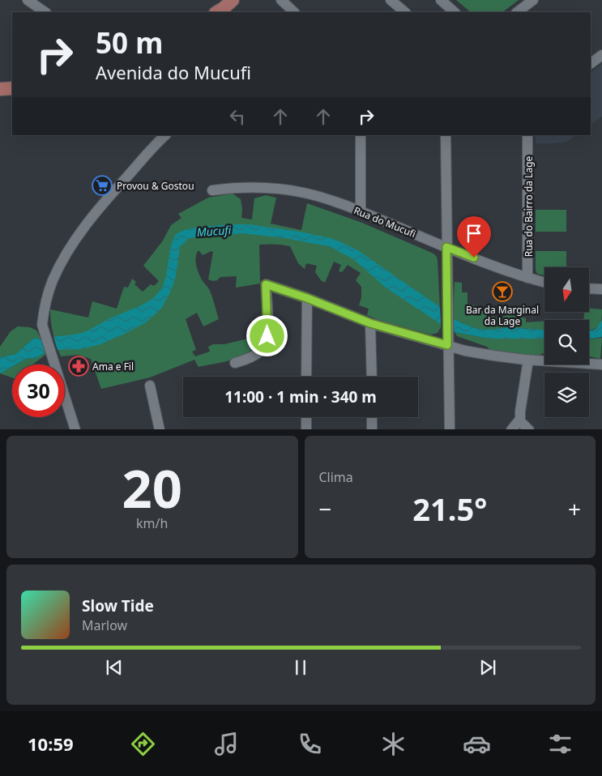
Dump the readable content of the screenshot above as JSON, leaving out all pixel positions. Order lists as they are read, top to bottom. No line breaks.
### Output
{"streets":{"street":["Rua do Bairro da Lage","Rua do Mucufi"]},"crossings":[["Rua do Bairro da Lage","Rua do Mucufi"]],"water":["Mucufi"],"places":{"supermarket":["Provou & Gostou"],"bar":["Bar da Marginal da Lage"],"pharmacy":["Ama e Fil"]},"north":"bottom","page":{"turn":["50 m","Avenida do Mucufi"],"limit":"30","trip":"11:00 · 1 min · 340 m","tile":[["20","km/h"],"Clima"],"heat":["−","21.5°","+"],"song":["Slow Tide","Marlow"],"tabs":"10:59"}}
